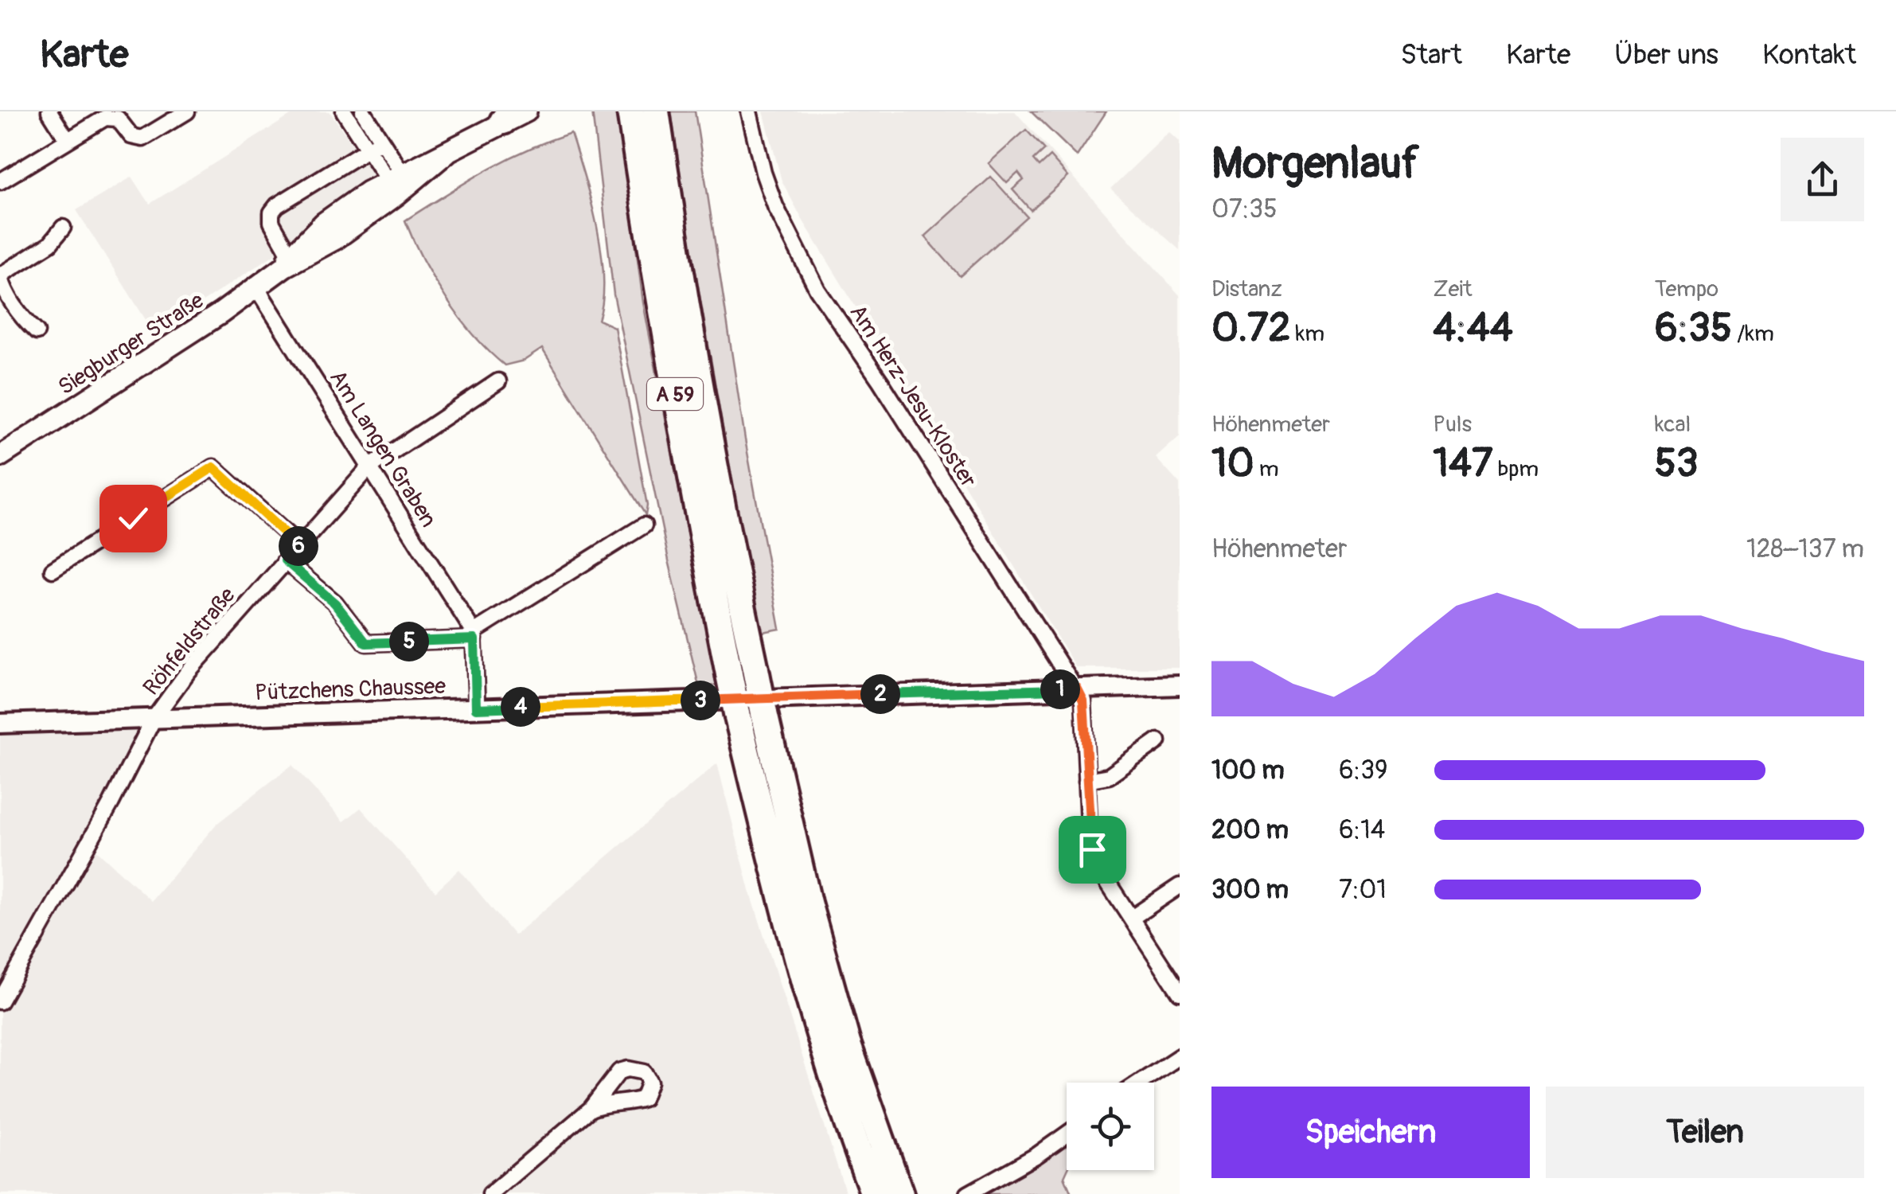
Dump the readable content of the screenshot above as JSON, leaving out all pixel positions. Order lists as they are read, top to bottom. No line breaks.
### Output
{"streets":{"highway":["A 59"],"main road":["Siegburger Straße"],"street":["Am Herz-Jesu-Kloster","Am Langen Graben","Röhfeldstraße","Pützchens Chaussee"]},"crossings":[["Siegburger Straße","Am Langen Graben"],["Am Herz-Jesu-Kloster","Pützchens Chaussee"],["Am Langen Graben","Röhfeldstraße"],["Röhfeldstraße","Pützchens Chaussee"]],"page":{"header":"Karte","nav":["Start","Karte","Über uns","Kontakt"],"heading":["Morgenlauf","07:35"],"stats":[["Distanz","0.72 km"],["Zeit","4:44"],["Tempo","6:35 /km"],["Höhenmeter","10 m"],["Puls","147 bpm"],["kcal","53"]],"chart":["Höhenmeter","128–137 m"],"pins":["6","5","1","2","3","4"],"list":[{"name":"100 m","note":"6:39"},{"name":"200 m","note":"6:14"},{"name":"300 m","note":"7:01"}],"buttons":["Speichern","Teilen"]}}
